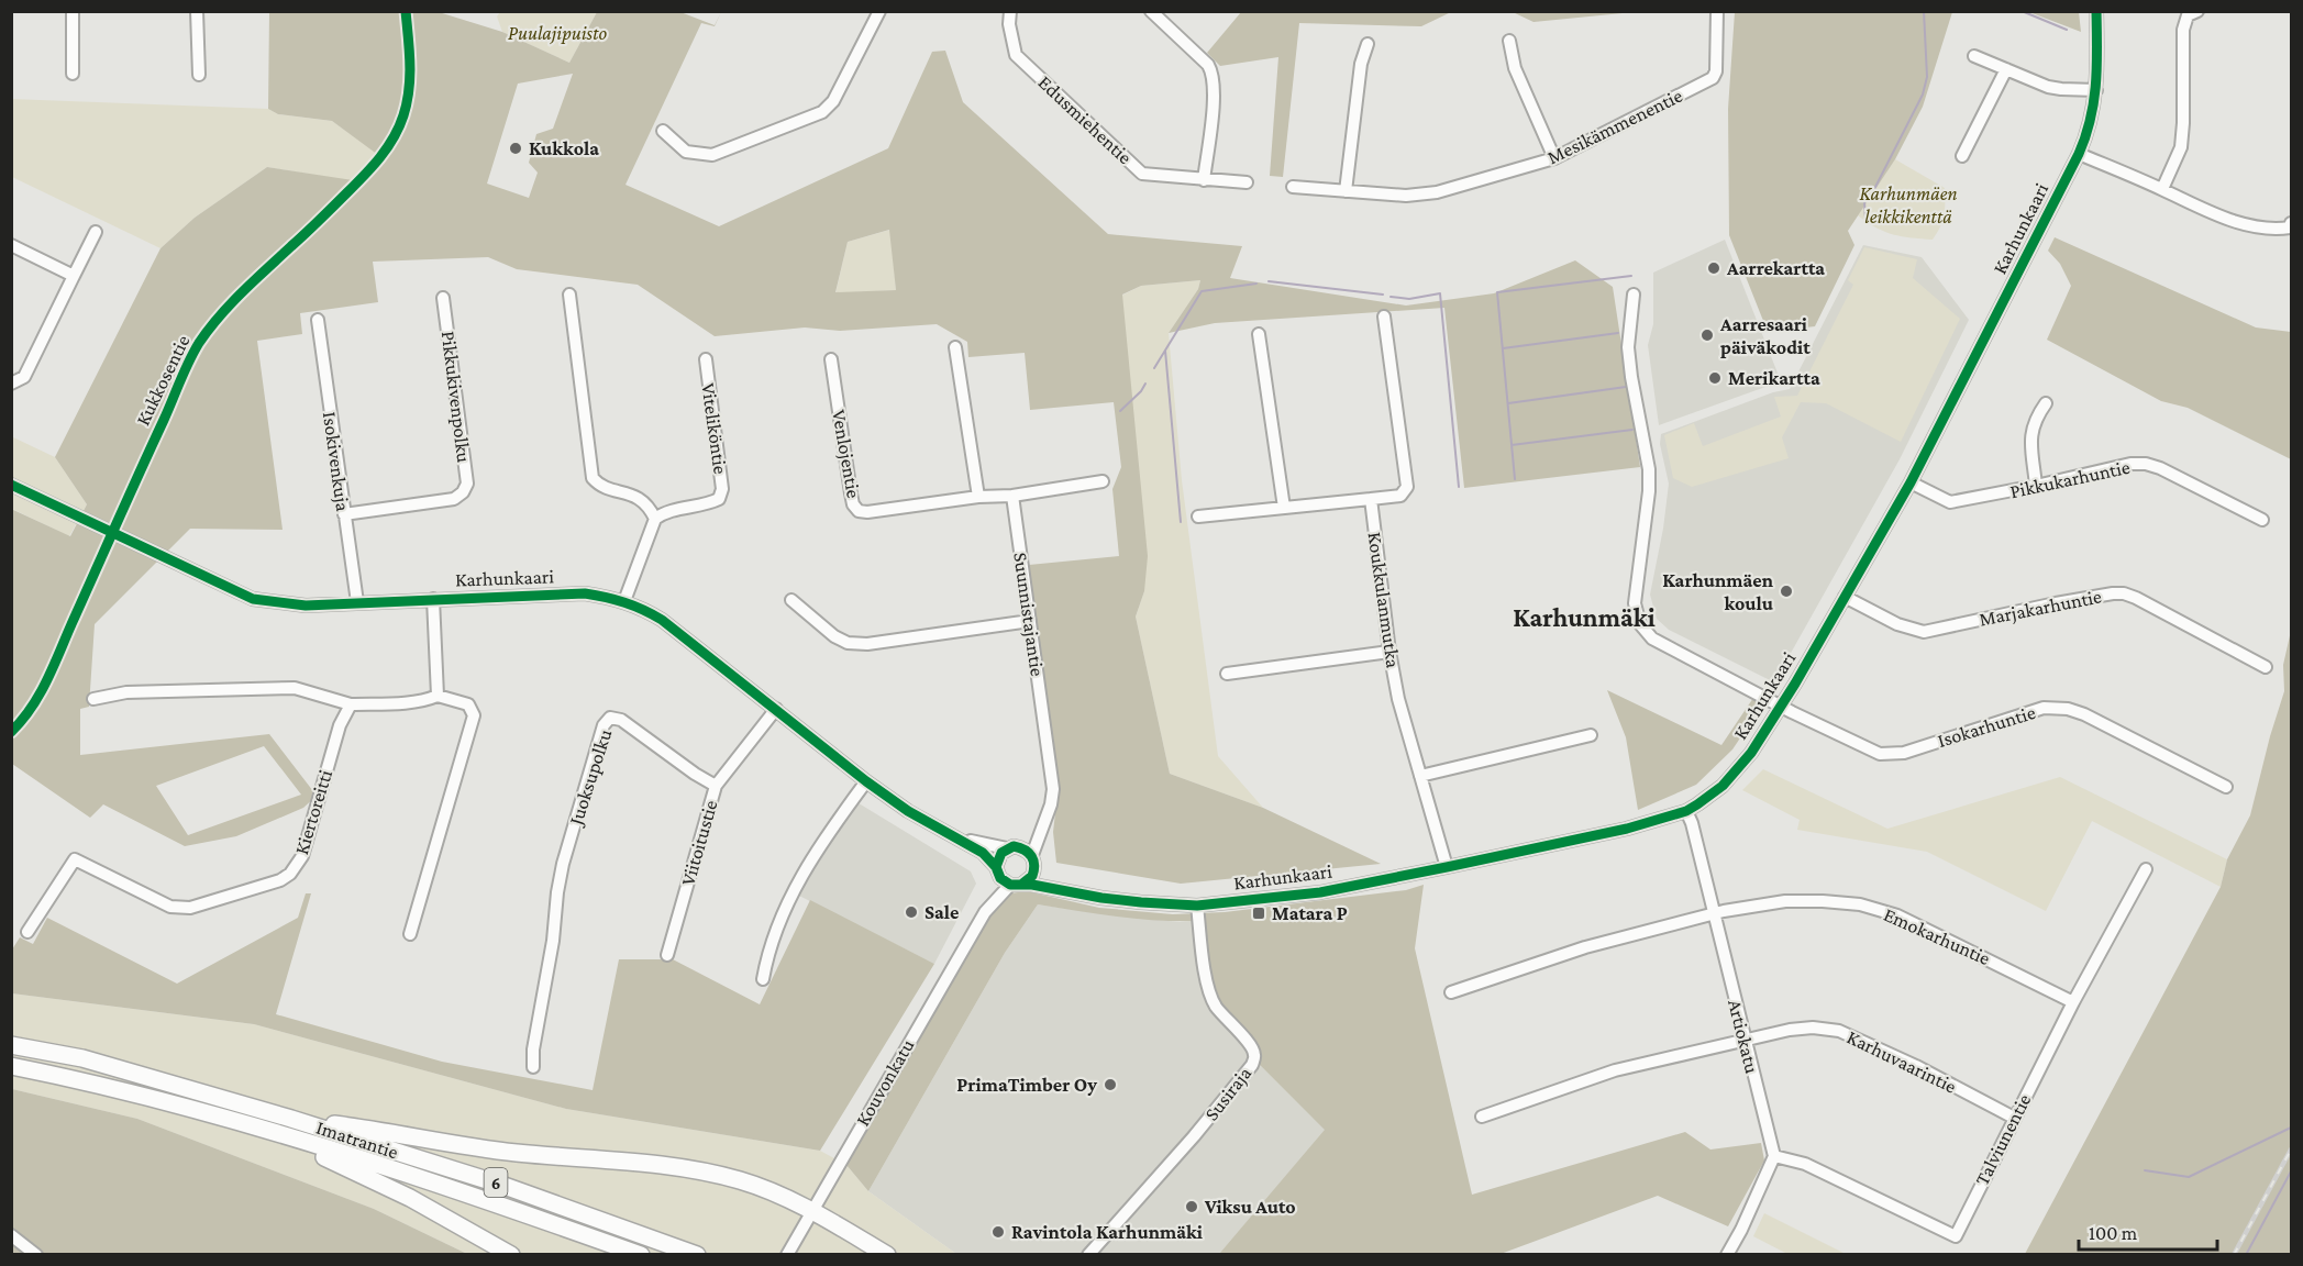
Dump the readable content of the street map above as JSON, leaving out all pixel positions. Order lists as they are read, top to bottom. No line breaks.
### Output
{"streets":{"highway":["Imatrantie","6"],"street":["Edusmiehentie","Mesikämmenentie","Karhunkaari","Pikkukivenpolku","Viteliköntie","Venlojentie","Isokivenkuja","Pikkukarhuntie","Koukkulanmutka","Marjakarhuntie","Suunnistajantie","Isokarhuntie","Juoksupolku","Kiertoreitti","Viitoitustie","Emokarhuntie","Artiokatu","Karhuvaarintie","Kouvonkatu","Susiraja","Talviunentie"],"cycle path":["Kukkosentie"]},"crossings":[["Karhunkaari","Isokivenkuja"],["Karhunkaari","Pikkukarhuntie"],["Karhunkaari","Koukkulanmutka"],["Karhunkaari","Marjakarhuntie"],["Karhunkaari","Suunnistajantie"],["Karhunkaari","Isokarhuntie"],["Karhunkaari","Viitoitustie"],["Karhunkaari","Artiokatu"],["Karhunkaari","Kouvonkatu"],["Karhunkaari","Susiraja"],["Pikkukivenpolku","Isokivenkuja"],["Venlojentie","Suunnistajantie"],["Suunnistajantie","Kouvonkatu"],["Juoksupolku","Viitoitustie"],["Emokarhuntie","Artiokatu"],["Emokarhuntie","Talviunentie"],["Artiokatu","Karhuvaarintie"],["Artiokatu","Talviunentie"],["Karhuvaarintie","Talviunentie"]],"districts":["Karhunmäki"],"parks":["Puulajipuisto","Karhunmäen leikkikenttä"],"places":{"other":["Kukkola","Aarrekartta","Aarresaari päiväkodit","Merikartta","Karhunmäen koulu","Sale","PrimaTimber Oy","Viksu Auto","Ravintola Karhunmäki"],"transit":["Matara P"]},"scale_bar":"100 m"}
